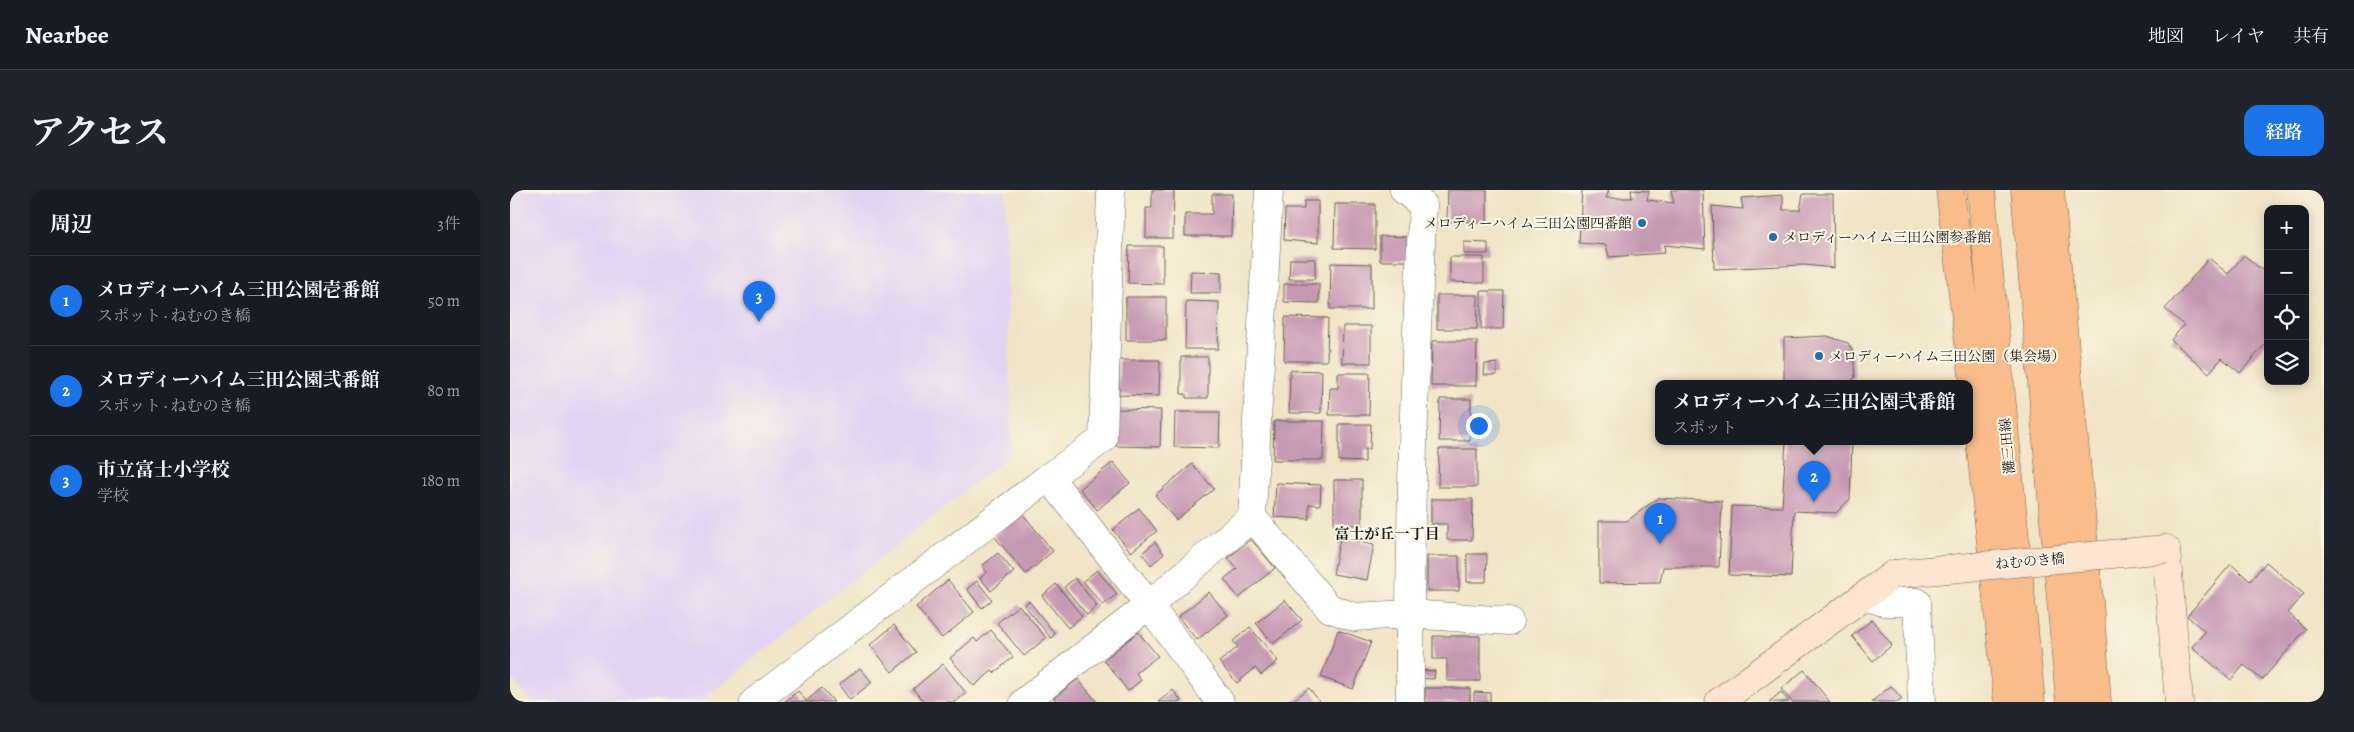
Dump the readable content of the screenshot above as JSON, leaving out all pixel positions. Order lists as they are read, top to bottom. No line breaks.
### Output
{"streets":{"main road":["灘三田線"],"street":["ねむのき橋"]},"districts":["富士が丘一丁目"],"places":["メロディーハイム三田公園四番館","メロディーハイム三田公園参番館","メロディーハイム三田公園（集会場）"],"page":{"header":"Nearbee","nav":["地図","レイヤ","共有"],"title":"アクセス","buttons":"経路","heading":["周辺","3件"],"map_buttons":["+","−"],"list":[{"mark":"1","name":"メロディーハイム三田公園壱番館","note":"スポット · ねむのき橋","value":"50 m"},{"mark":"2","name":"メロディーハイム三田公園弐番館","note":"スポット · ねむのき橋","value":"80 m"},{"mark":"3","name":"市立富士小学校","note":"学校","value":"180 m"}],"pins":["3","2","1"],"popup":["メロディーハイム三田公園弐番館","スポット"]}}
